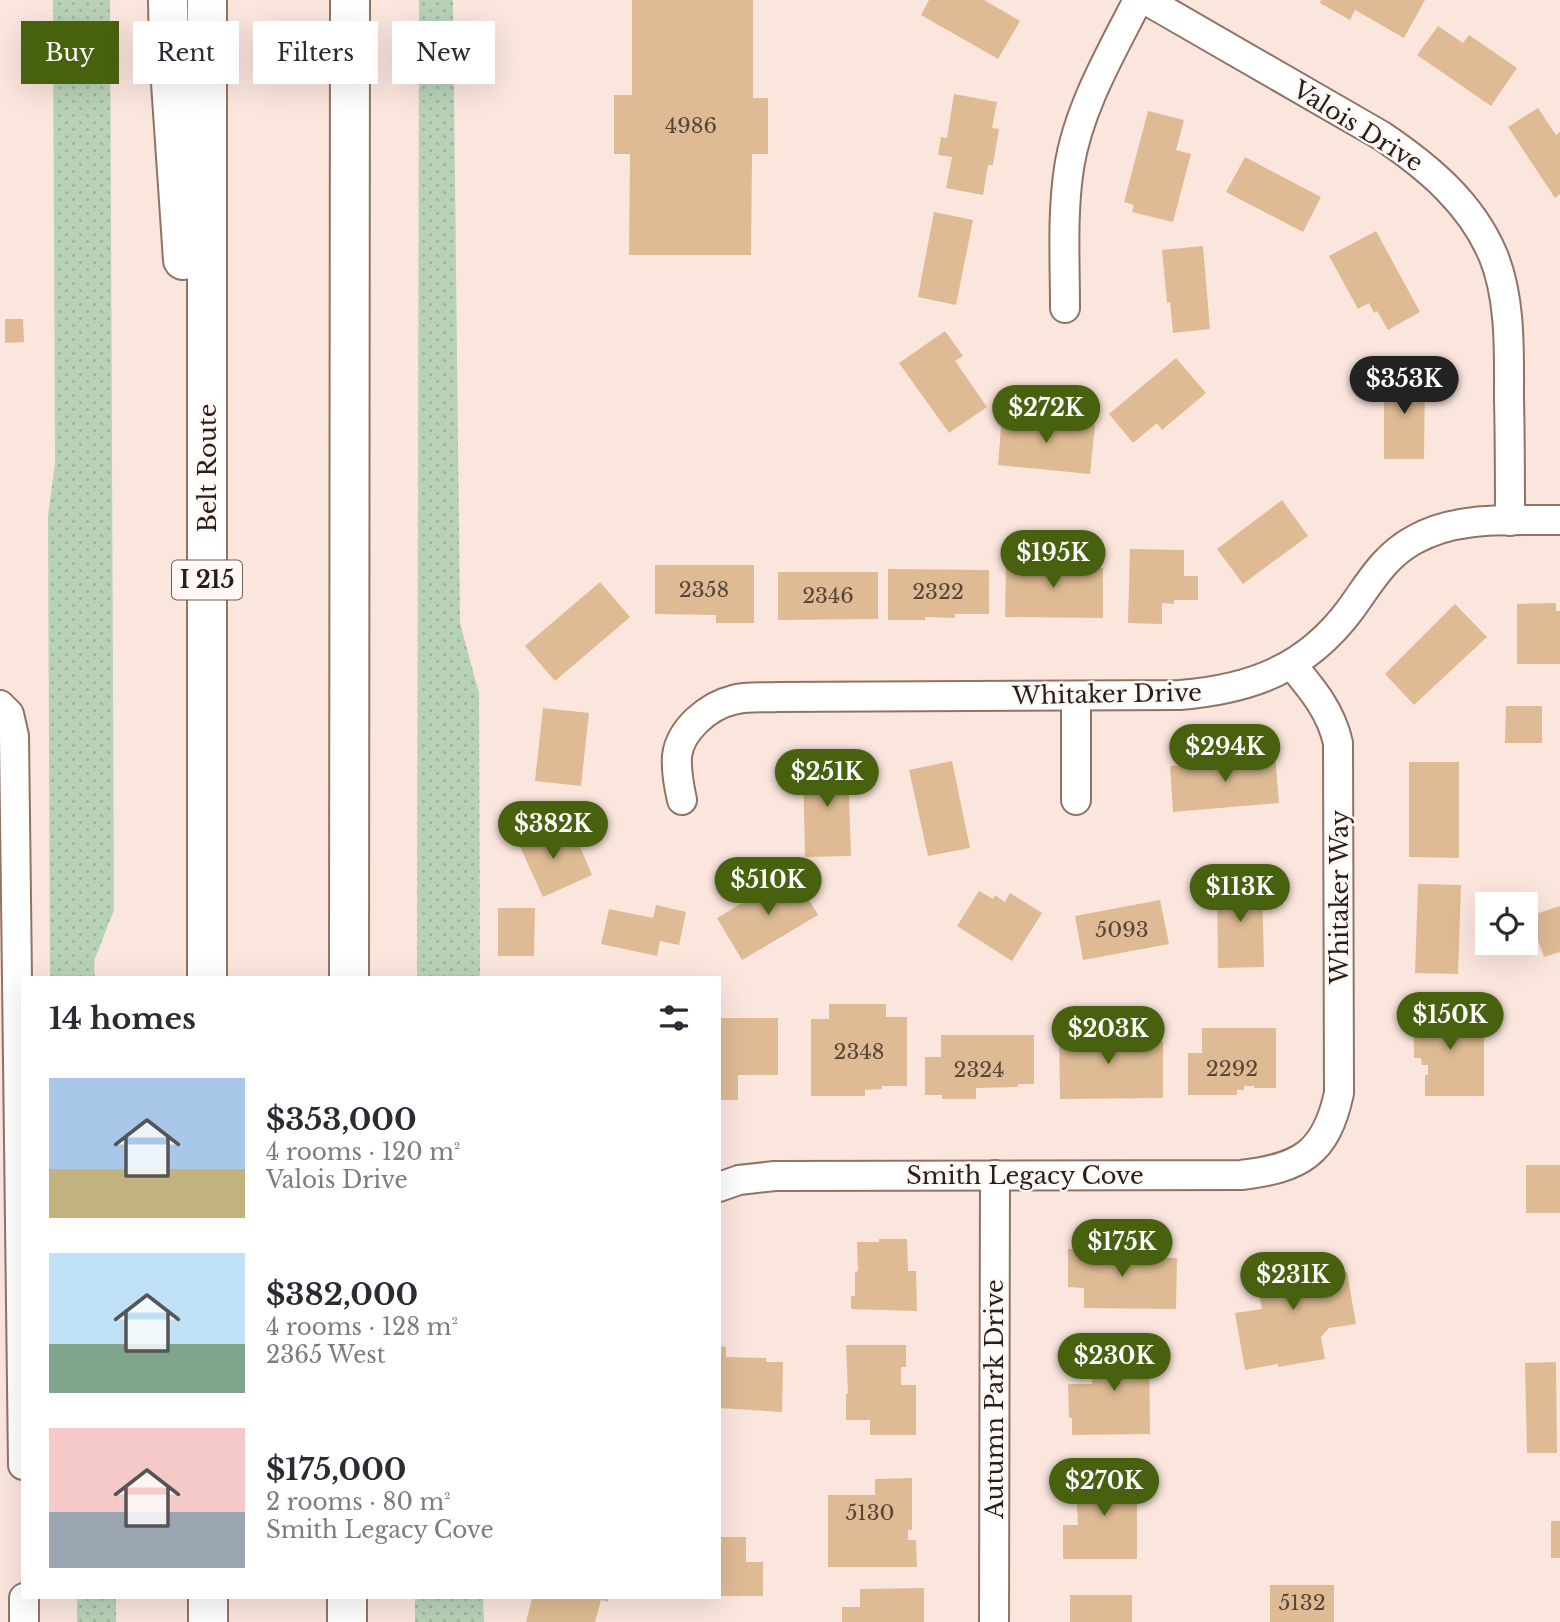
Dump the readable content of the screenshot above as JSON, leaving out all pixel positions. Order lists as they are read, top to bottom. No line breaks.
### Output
{"streets":{"highway":["Belt Route","I 215"],"street":["Valois Drive","Whitaker Drive","Whitaker Way","Smith Legacy Cove","Autumn Park Drive"]},"crossings":[["Valois Drive","Whitaker Drive"],["Whitaker Drive","Whitaker Way"],["Whitaker Way","Smith Legacy Cove"],["Smith Legacy Cove","Autumn Park Drive"]],"house_numbers":["4986","2358","2322","2346","5093","2348","2292","2324","5130","5132"],"page":{"chip":["Buy","Rent","Filters","New"],"price":["$353K","$272K","$195K","$294K","$251K","$382K","$510K","$113K","$150K","$203K","$175K","$231K","$230K","$270K"],"heading":"14 homes","list":[{"name":"$353,000","note":"4 rooms · 120 m² · Valois Drive"},{"name":"$382,000","note":"4 rooms · 128 m² · 2365 West"},{"name":"$175,000","note":"2 rooms · 80 m² · Smith Legacy Cove"}]}}
